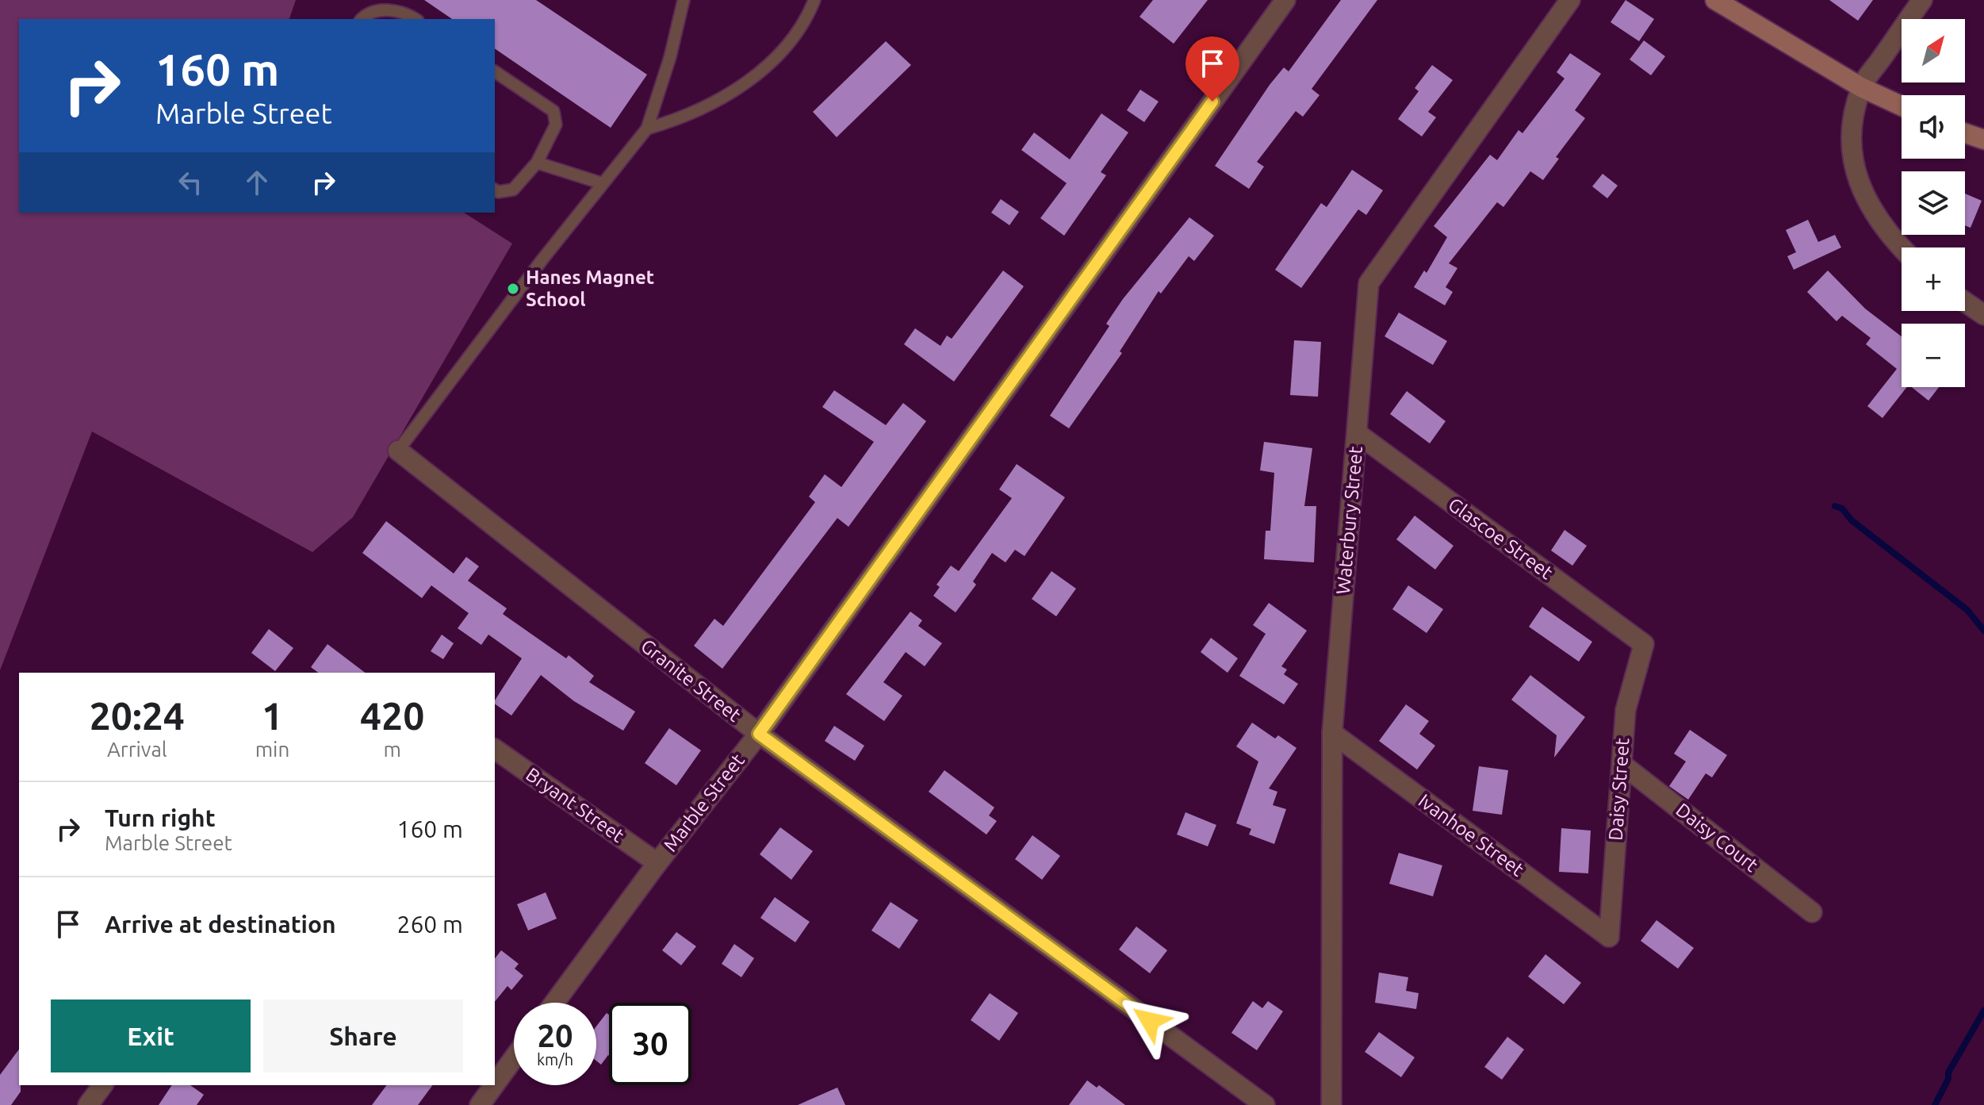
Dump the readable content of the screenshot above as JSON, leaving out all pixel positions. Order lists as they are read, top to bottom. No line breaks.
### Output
{"streets":{"street":["Waterbury Street","Glascoe Street","Granite Street","Daisy Street","Marble Street","Bryant Street","Ivanhoe Street","Daisy Court"]},"crossings":[["Waterbury Street","Glascoe Street"],["Waterbury Street","Ivanhoe Street"],["Glascoe Street","Daisy Street"],["Granite Street","Marble Street"],["Daisy Street","Ivanhoe Street"],["Daisy Street","Daisy Court"],["Marble Street","Bryant Street"]],"places":["Hanes Magnet School"],"north":"top right","page":{"map_buttons":["+","−"],"turn":["160 m","Marble Street"],"eta":["20:24","Arrival","1","min","420","m"],"list":[{"name":"Turn right","note":"Marble Street","value":"160 m"},{"name":"Arrive at destination","value":"260 m"}],"buttons":["Exit","Share"],"speed":"20 km/h","limit":"30"}}
